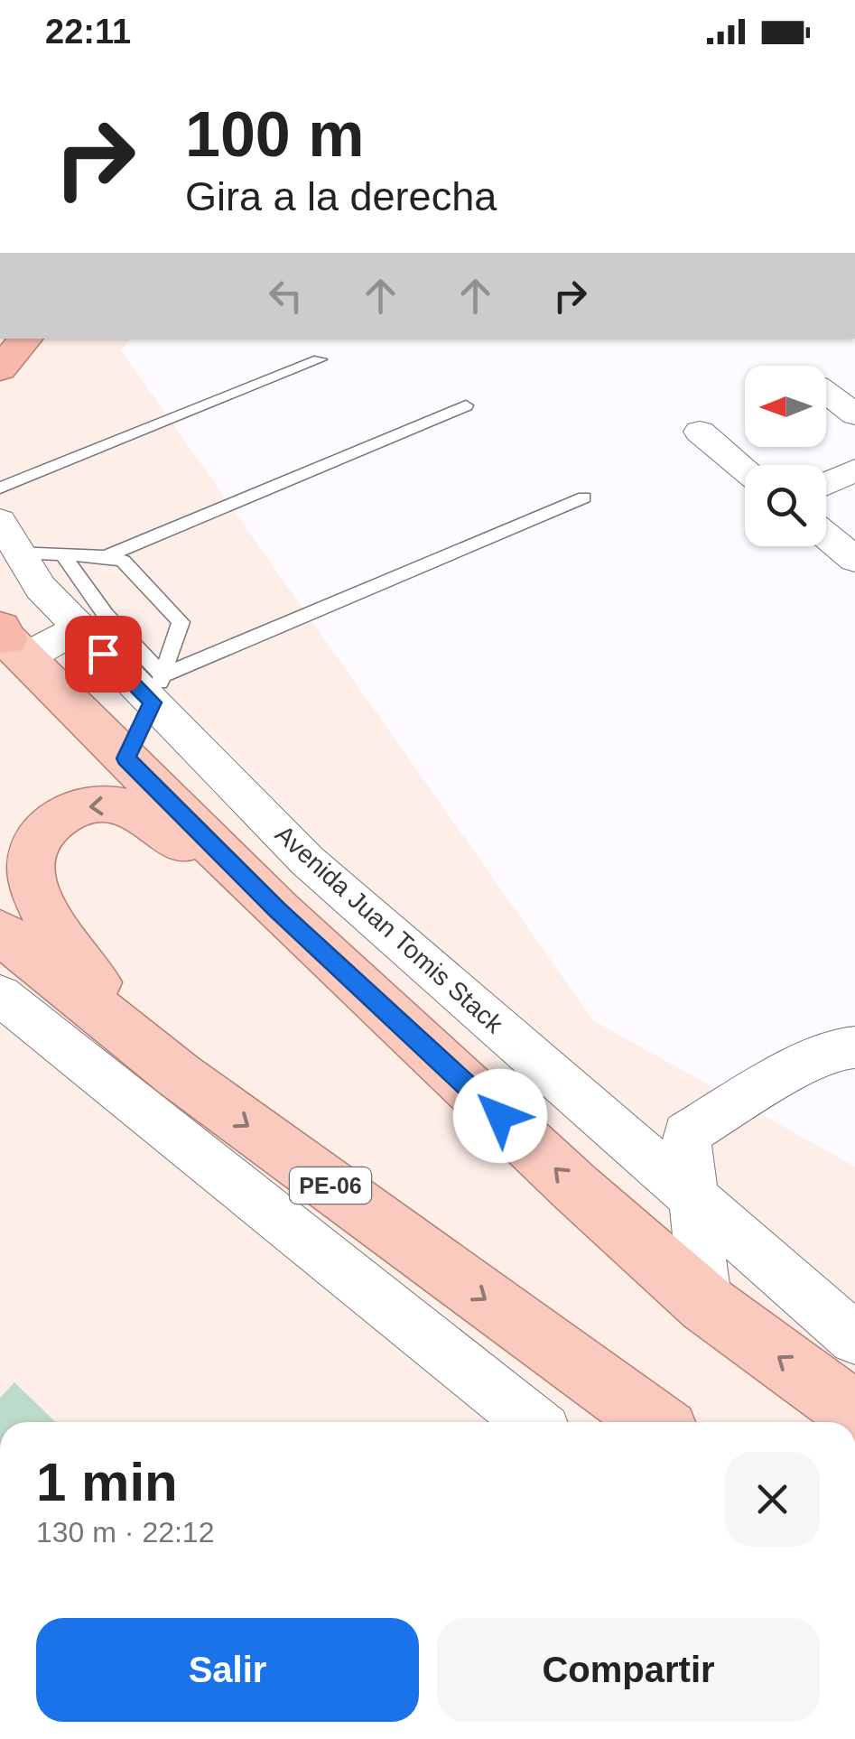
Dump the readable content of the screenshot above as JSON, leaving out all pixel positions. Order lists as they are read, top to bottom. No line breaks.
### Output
{"streets":{"main road":["PE-06"],"street":["Avenida Juan Tomis Stack"]},"north":"left","page":{"status":"22:11","turn":["100 m","Gira a la derecha"],"heading":["1 min","130 m · 22:12"],"buttons":["Salir","Compartir"]}}
